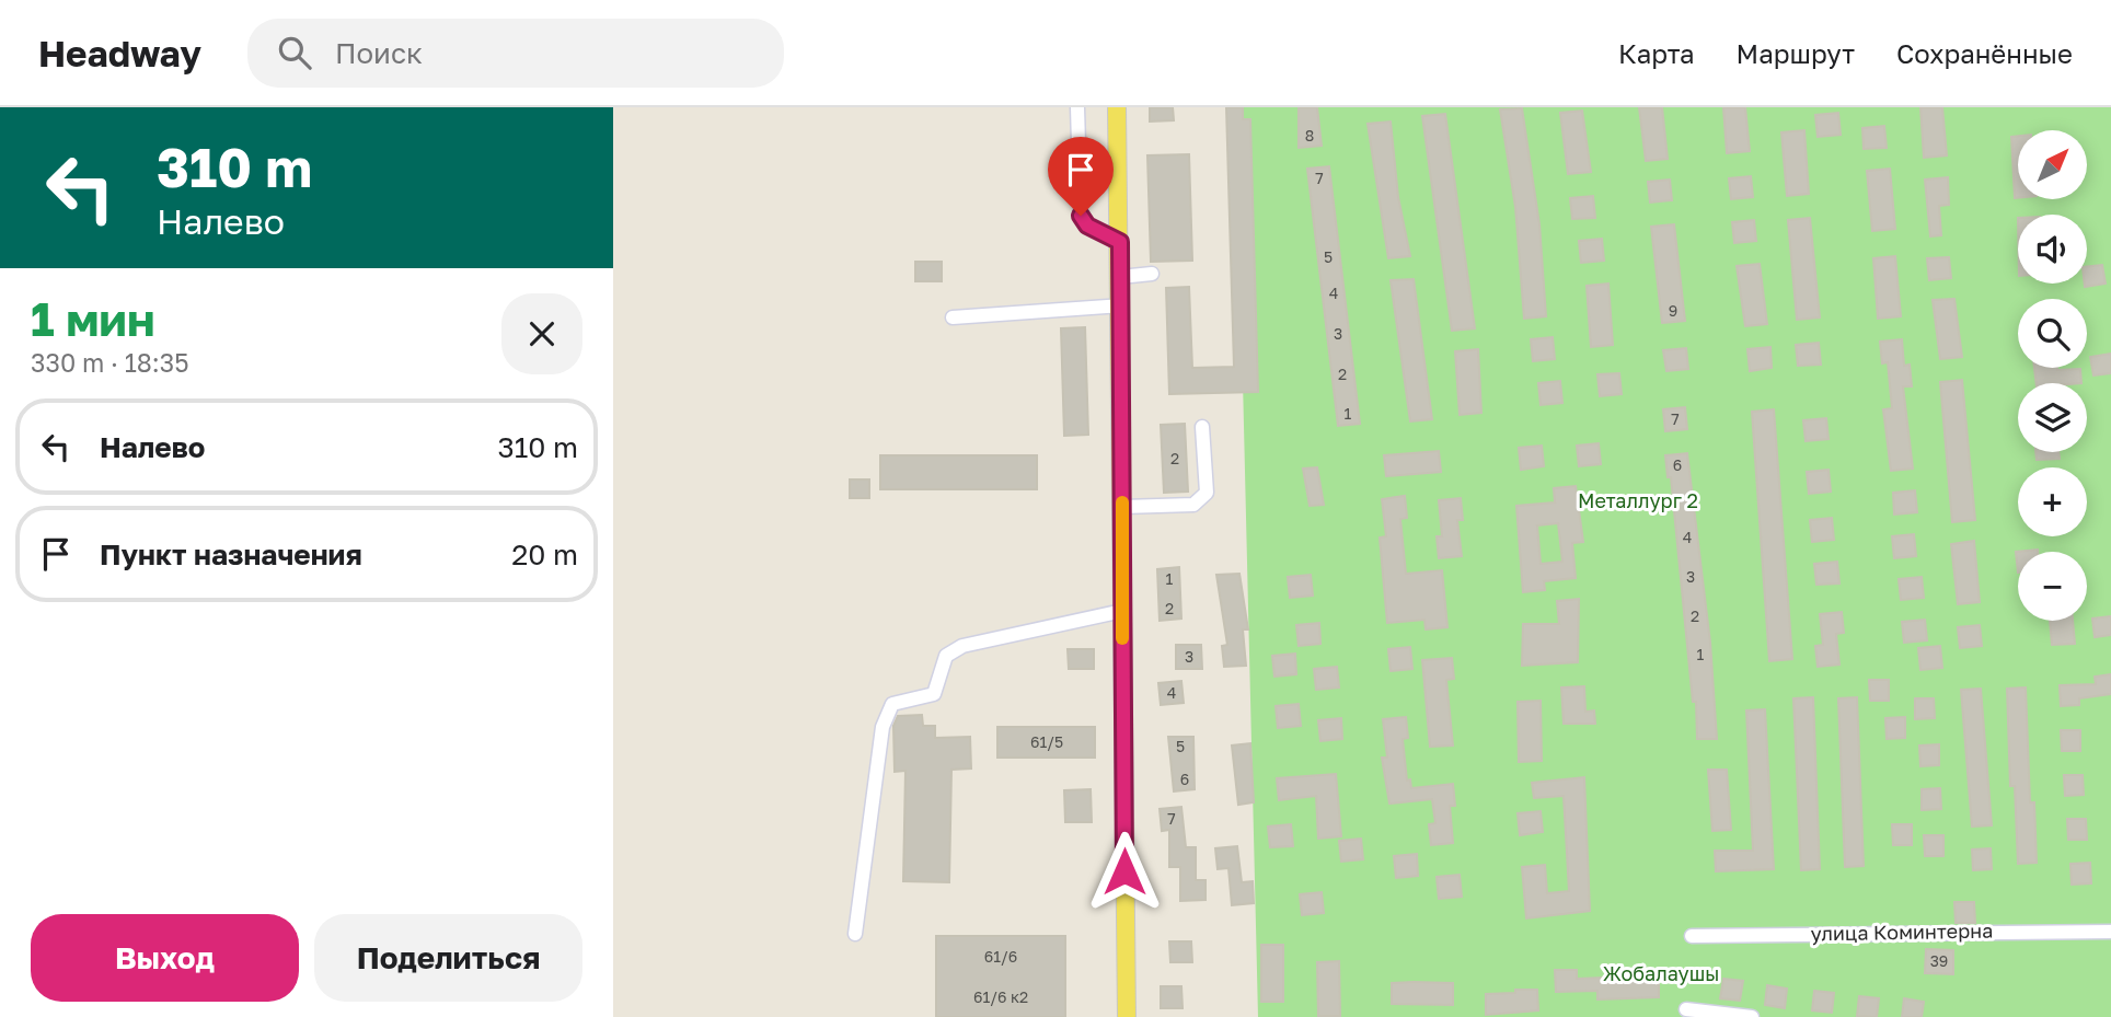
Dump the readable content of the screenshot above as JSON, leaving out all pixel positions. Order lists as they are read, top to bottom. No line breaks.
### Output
{"streets":{"street":["улица Коминтерна"]},"parks":["Металлург 2","Жобалаушы"],"house_numbers":["8","7","5","4","9","3","2","1","7","2","6","4","3","1","2","2","1","3","4","61/5","5","6","7","61/6","39","61/6 к2"],"north":"top right","page":{"header":"Headway","search":"Поиск","nav":["Карта","Маршрут","Сохранённые"],"turn":["310 m","Налево"],"map_buttons":["+","−"],"heading":["1 мин","330 m · 18:35"],"list":[{"name":"Налево","value":"310 m"},{"name":"Пункт назначения","value":"20 m"}],"buttons":["Выход","Поделиться"]}}
